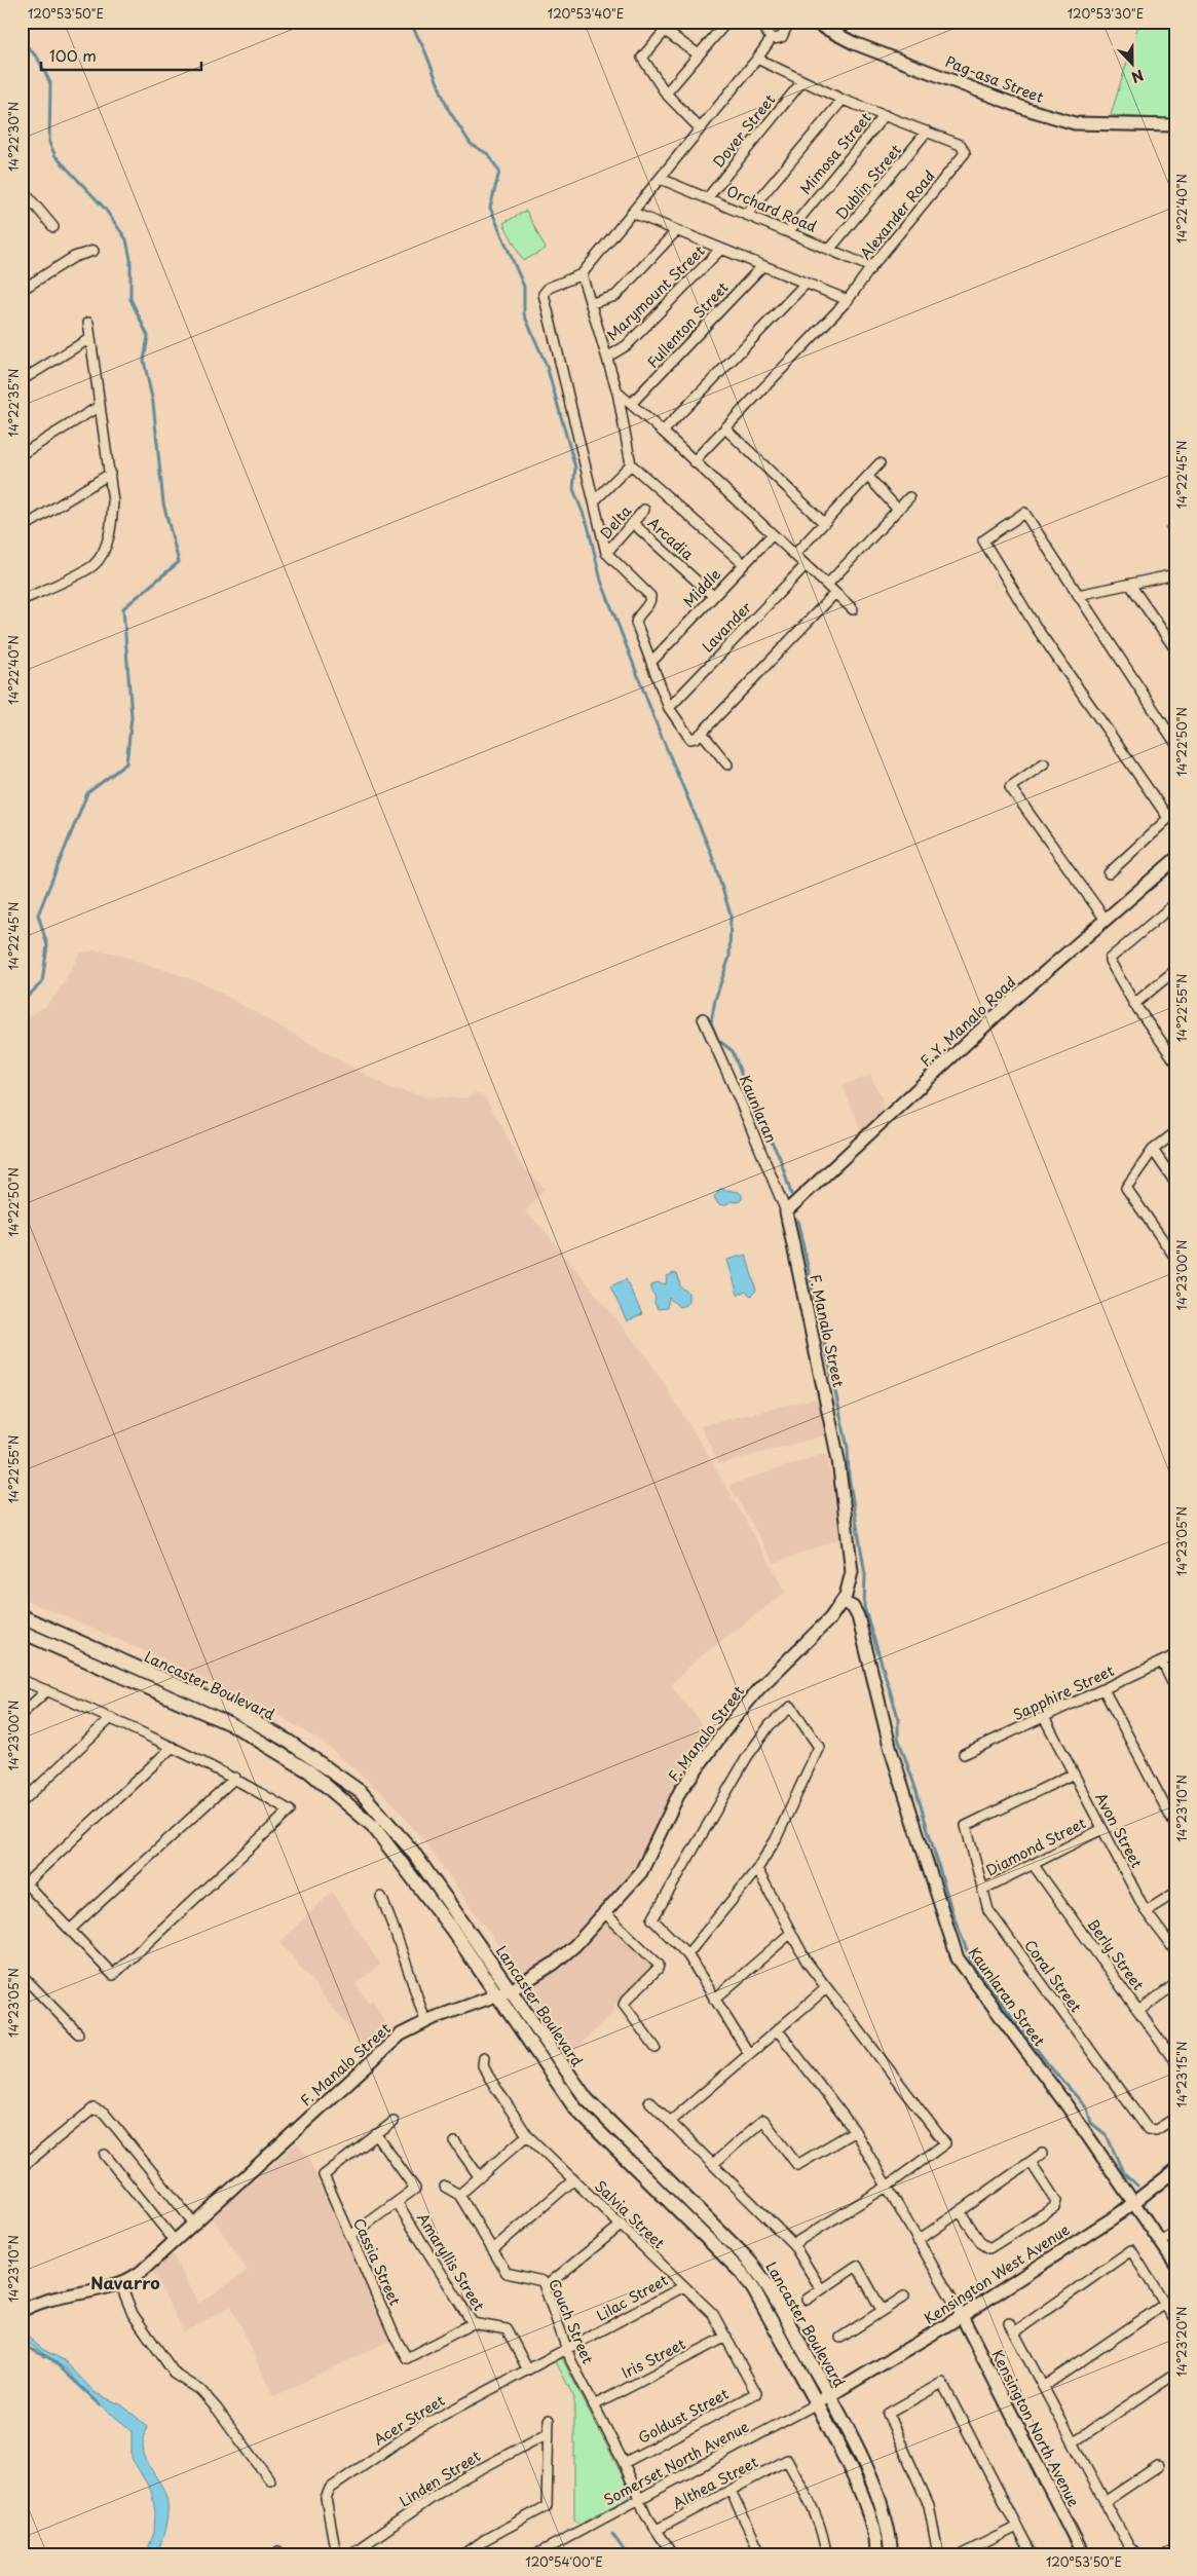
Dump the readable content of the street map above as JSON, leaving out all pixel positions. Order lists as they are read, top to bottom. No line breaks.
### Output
{"streets":{"main road":["Lancaster Boulevard"],"street":["Pag-asa Street","Dover Street","Mimosa Street","Dublin Street","Orchard Road","Alexander Road","Marymount Street","Fullenton Street","Delta","Arcadia","Middle","Lavander","F. Y. Manalo Road","Kaunlaran","F. Manalo Street","Sapphire Street","Avon Street","Diamond Street","Berly Street","Coral Street","Kaunlaran Street","Salvia Street","Cassia Street","Amaryllis Street","Kensington West Avenue","Lilac Street","Couch Street","Iris Street","Goldust Street","Acer Street","Kensington North Avenue","Somerset North Avenue","Linden Street","Althea Street"]},"crossings":[["Dover Street","Orchard Road"],["Dover Street","Alexander Road"],["Mimosa Street","Orchard Road"],["Mimosa Street","Alexander Road"],["Dublin Street","Orchard Road"],["Dublin Street","Alexander Road"],["Orchard Road","Alexander Road"],["Delta","Arcadia"],["Arcadia","Middle"],["F. Y. Manalo Road","Kaunlaran"],["F. Y. Manalo Road","F. Manalo Street"],["Kaunlaran","F. Manalo Street"],["F. Manalo Street","Lancaster Boulevard"],["F. Manalo Street","Kaunlaran Street"],["Lancaster Boulevard","Kensington West Avenue"],["Lancaster Boulevard","Somerset North Avenue"],["Sapphire Street","Avon Street"],["Avon Street","Diamond Street"],["Avon Street","Coral Street"],["Diamond Street","Berly Street"],["Diamond Street","Coral Street"],["Kaunlaran Street","Kensington West Avenue"],["Salvia Street","Lilac Street"],["Salvia Street","Iris Street"],["Salvia Street","Goldust Street"],["Cassia Street","Amaryllis Street"],["Amaryllis Street","Acer Street"],["Kensington West Avenue","Kensington North Avenue"],["Kensington West Avenue","Somerset North Avenue"],["Lilac Street","Couch Street"],["Lilac Street","Acer Street"],["Couch Street","Iris Street"],["Couch Street","Goldust Street"],["Couch Street","Acer Street"],["Couch Street","Somerset North Avenue"],["Couch Street","Althea Street"]],"districts":["Navarro"],"scale_bar":"100 m","north":"bottom","coordinates":["120°53'50\"E","120°53'40\"E","120°53'30\"E","14°22'30\"N","14°22'40\"N","14°22'35\"N","14°22'45\"N","14°22'50\"N","14°22'55\"N","14°23'00\"N","14°23'05\"N","14°23'10\"N","14°23'15\"N","14°23'20\"N","120°54'00\"E"]}
